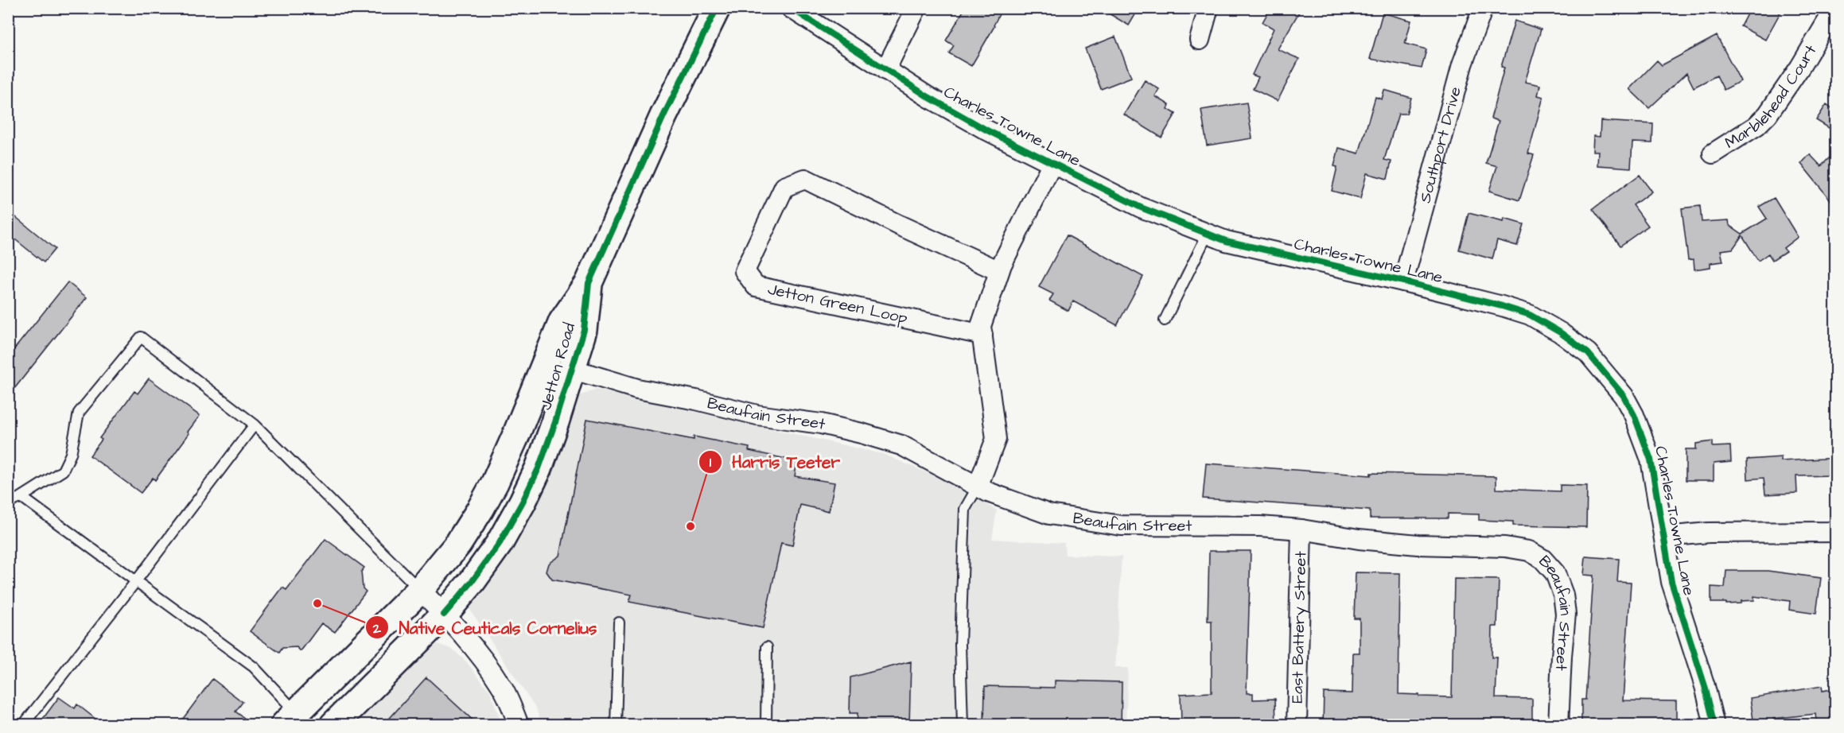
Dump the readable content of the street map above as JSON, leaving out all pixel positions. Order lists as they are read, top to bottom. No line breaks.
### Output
{"streets":{"street":["Marblehead Court","Charles Towne Lane","Southport Drive","Jetton Green Loop","Jetton Road","Beaufain Street","East Battery Street"]},"crossings":[["Charles Towne Lane","Southport Drive"],["Jetton Road","Beaufain Street"],["Beaufain Street","East Battery Street"]],"places":["Harris Teeter","Native Ceuticals Cornelius"]}
